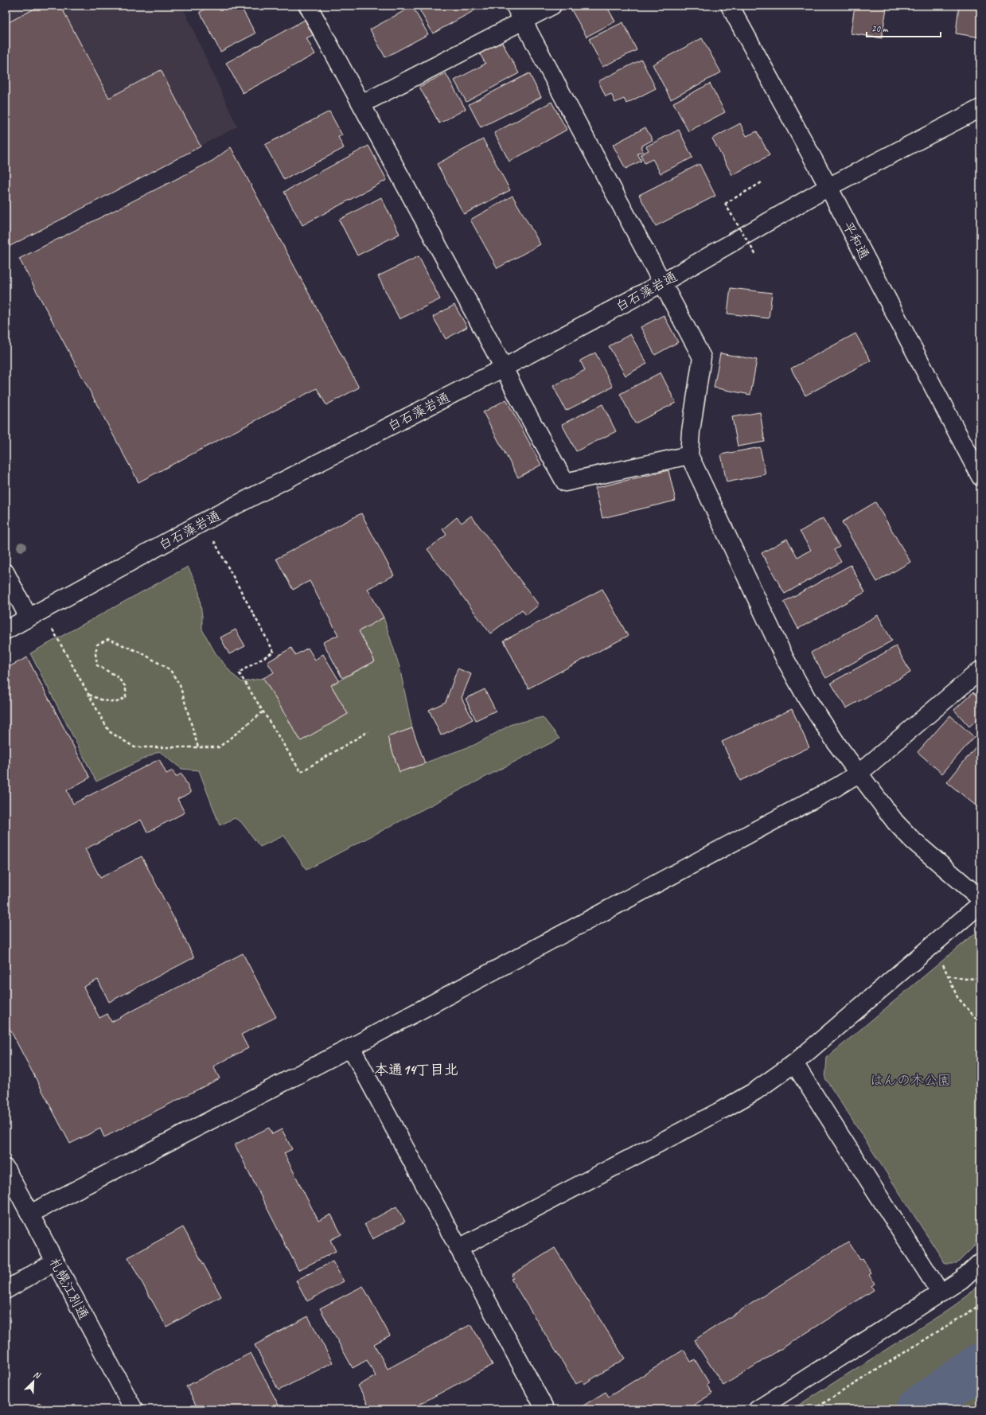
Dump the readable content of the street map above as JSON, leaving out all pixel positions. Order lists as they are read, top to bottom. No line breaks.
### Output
{"streets":{"main road":["平和通","白石藻岩通","札幌江別通"]},"crossings":[["平和通","白石藻岩通"]],"districts":["本通14丁目北"],"parks":["はんの木公園"],"scale_bar":"20 m","north":"top right"}
